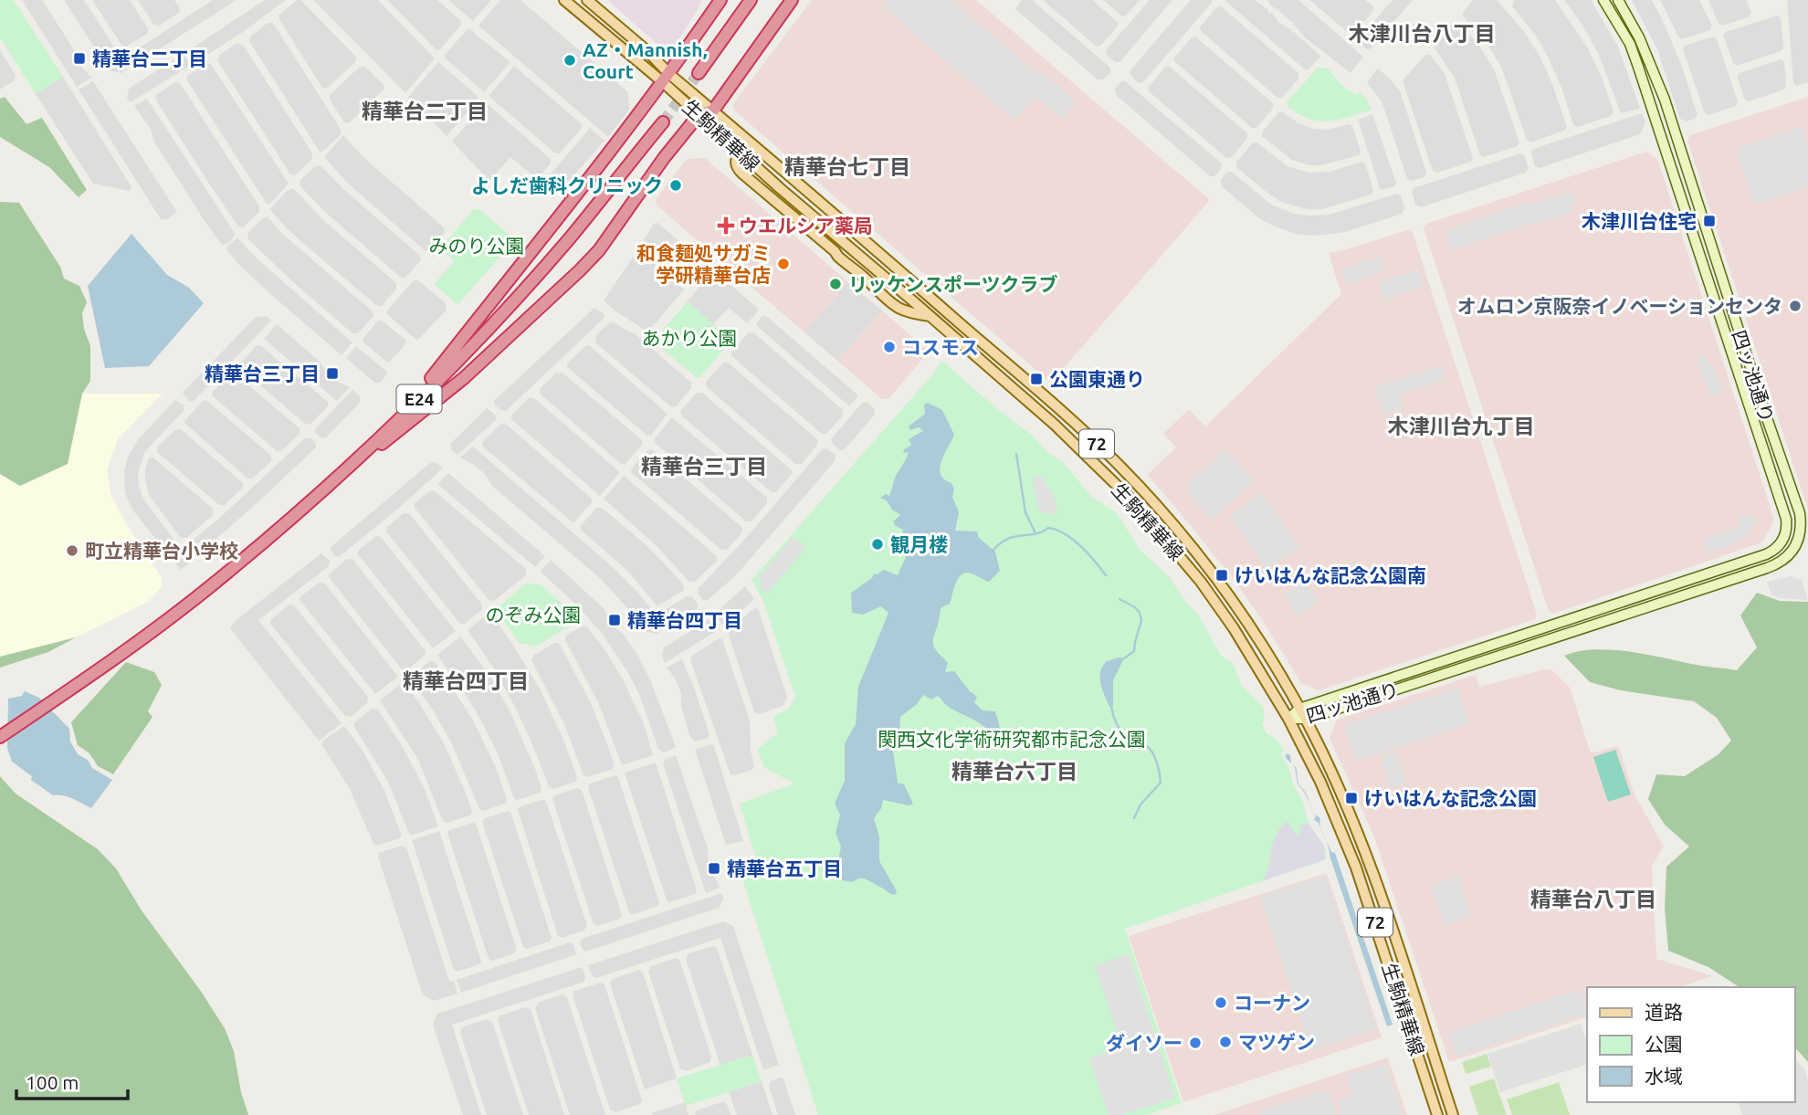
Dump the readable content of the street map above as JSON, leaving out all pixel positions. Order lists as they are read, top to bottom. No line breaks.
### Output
{"streets":{"highway":["E24"],"main road":["生駒精華線","四ッ池通り","72"]},"crossings":[["生駒精華線","四ッ池通り"]],"districts":["木津川台八丁目","精華台二丁目","精華台七丁目","木津川台九丁目","精華台三丁目","精華台四丁目","精華台六丁目","精華台八丁目"],"parks":["みのり公園","あかり公園","のぞみ公園","関西文化学術研究都市記念公園"],"places":{"transit":["精華台二丁目","木津川台住宅","精華台三丁目","公園東通り","けいはんな記念公園南","精華台四丁目","けいはんな記念公園","精華台五丁目"],"other":["AZ・Mannish, Court","よしだ歯科クリニック","和食麺処サガミ 学研精華台店","リッケンスポーツクラブ","オムロン京阪奈イノベーションセンタ","コスモス","観月楼","町立精華台小学校","コーナン","マツゲン","ダイソー"],"health":["ウエルシア薬局"]},"legend":["道路","公園","水域"],"scale_bar":"100 m"}
